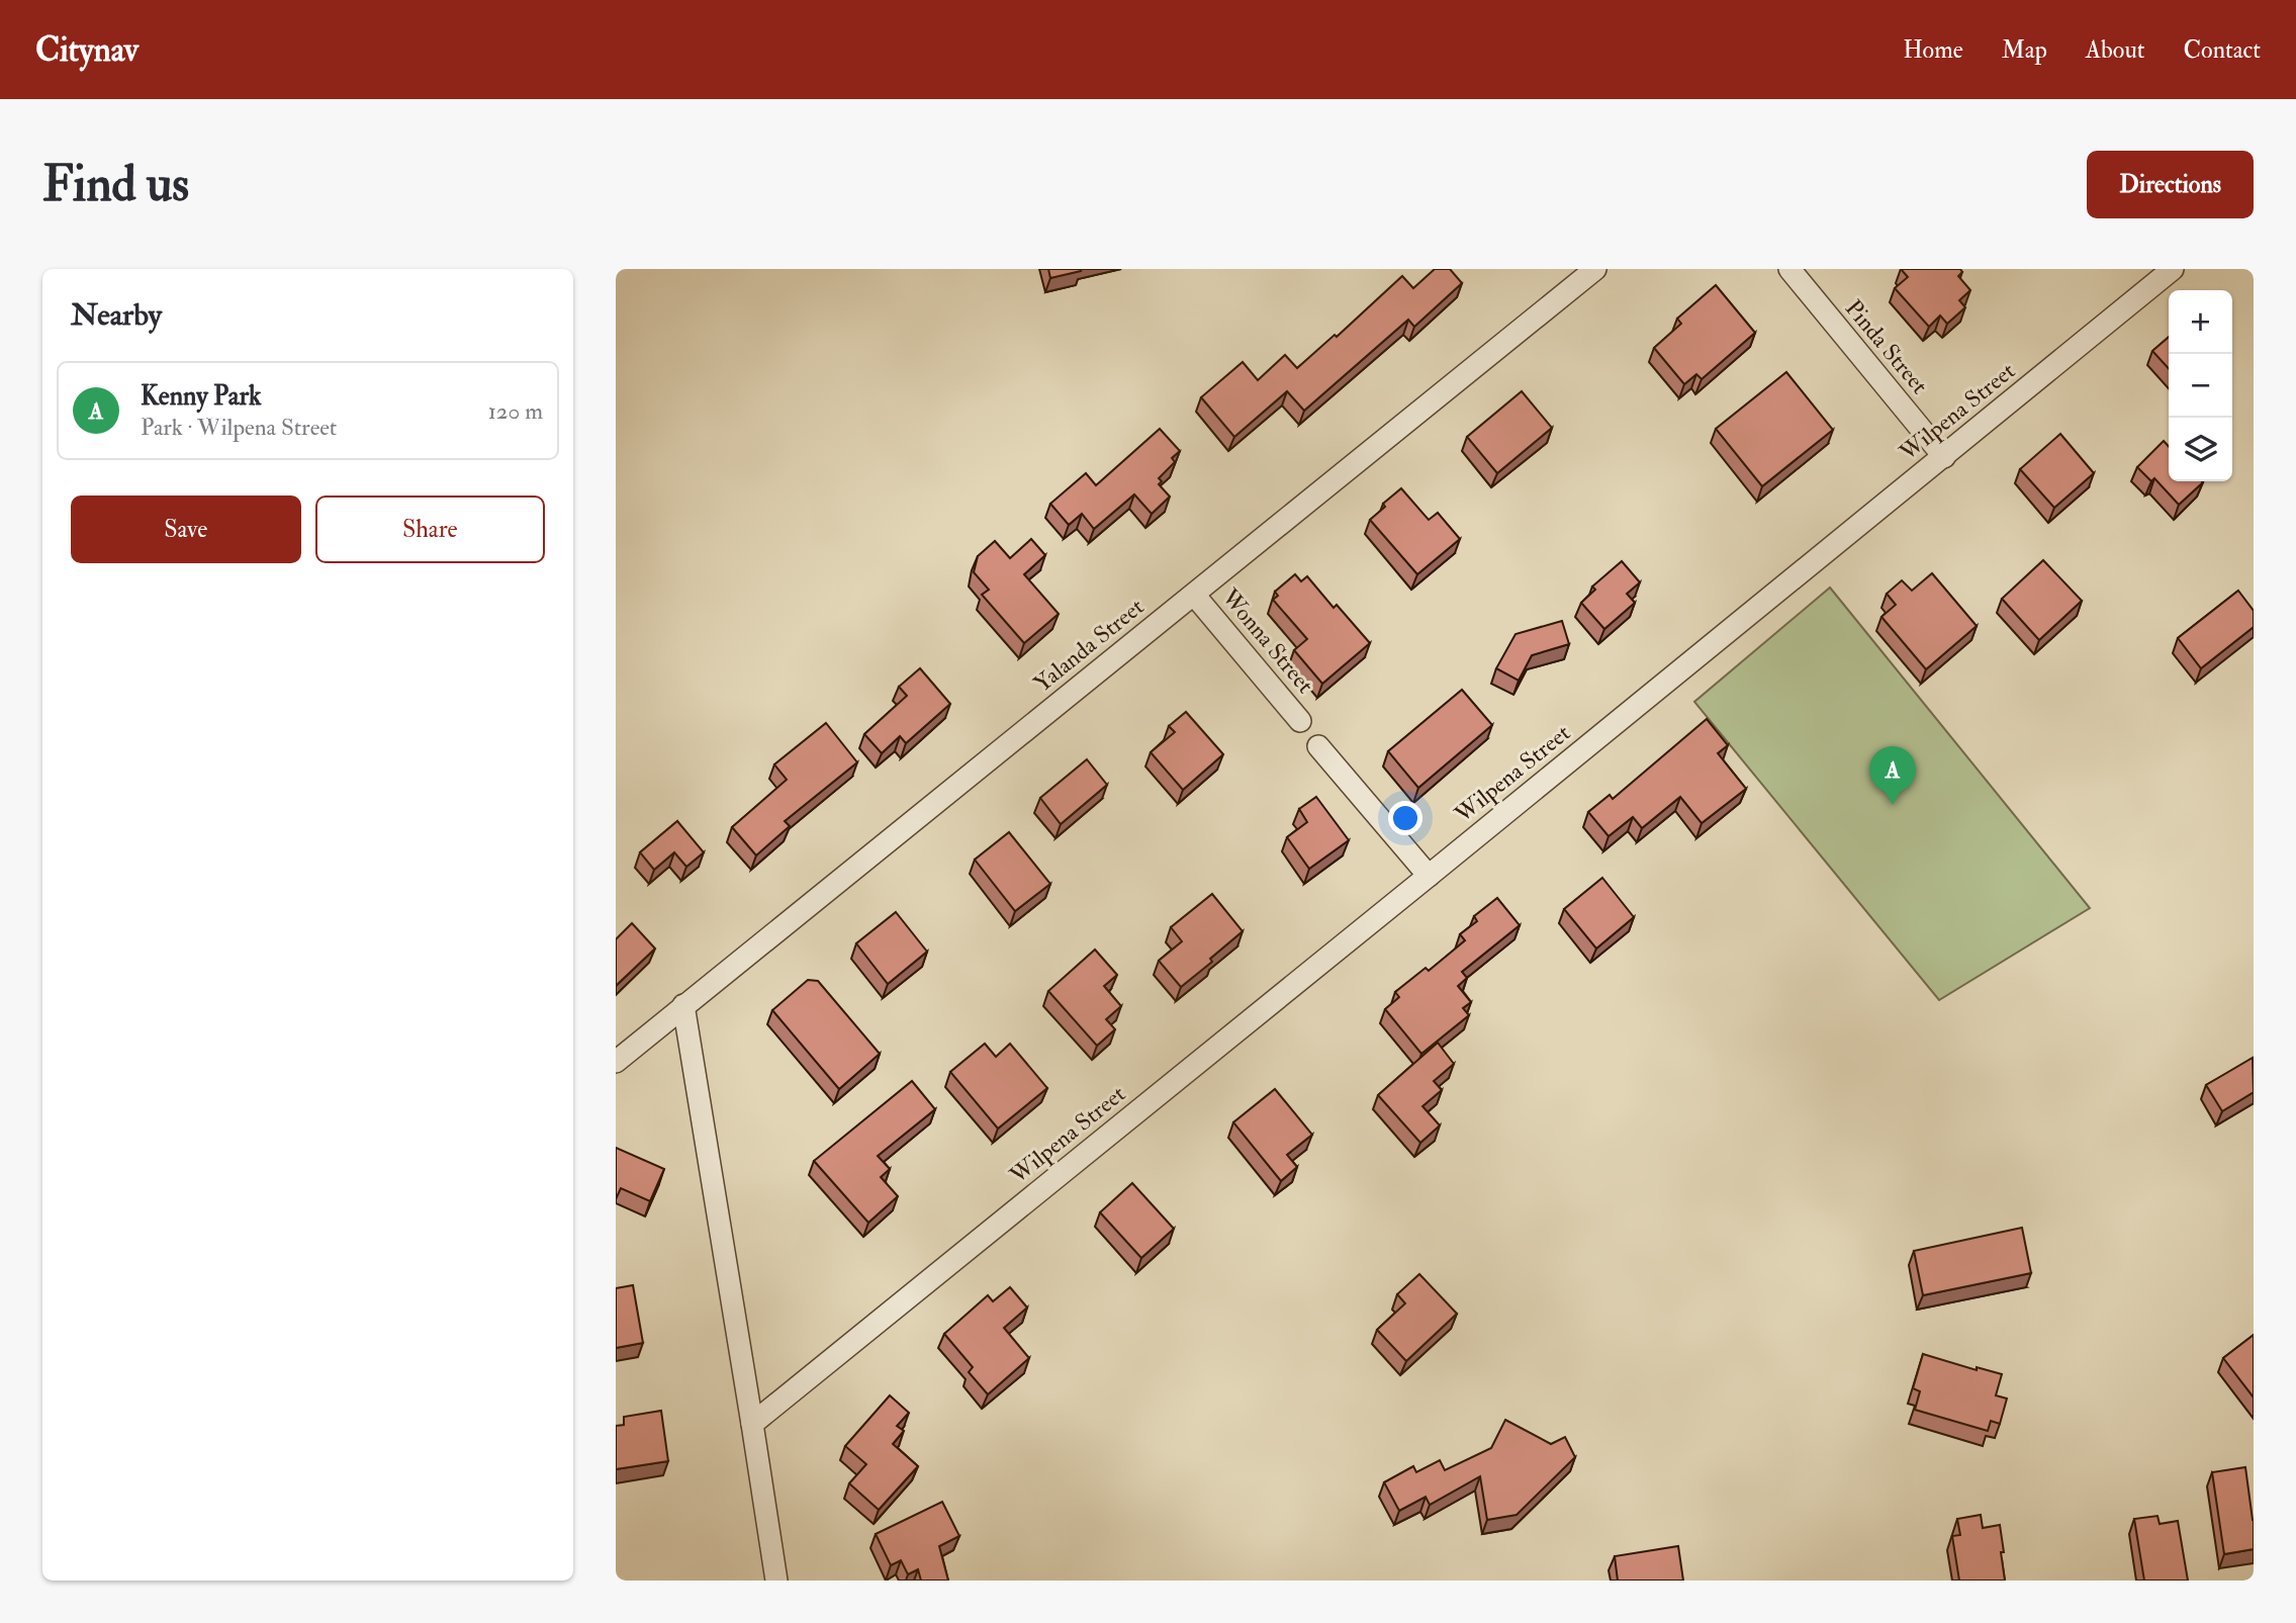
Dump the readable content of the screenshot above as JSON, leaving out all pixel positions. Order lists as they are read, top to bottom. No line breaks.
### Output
{"streets":{"street":["Pinda Street","Wilpena Street","Wonna Street","Yalanda Street"]},"crossings":[["Pinda Street","Wilpena Street"],["Wonna Street","Yalanda Street"]],"page":{"header":"Citynav","nav":["Home","Map","About","Contact"],"buttons":["Directions",["Save","Share"]],"title":"Find us","heading":"Nearby","map_buttons":["+","−"],"list":[{"mark":"A","name":"Kenny Park","note":"Park · Wilpena Street","value":"120 m"}],"pins":"A"}}
